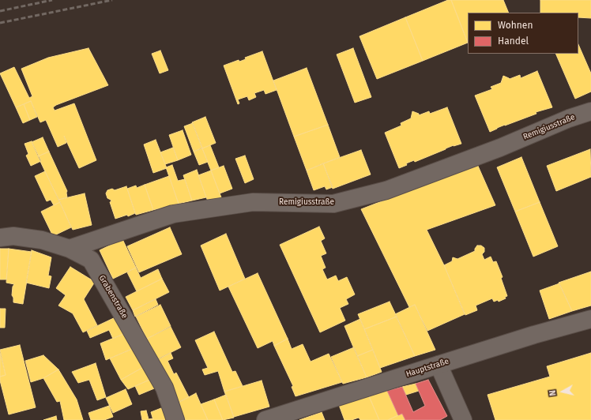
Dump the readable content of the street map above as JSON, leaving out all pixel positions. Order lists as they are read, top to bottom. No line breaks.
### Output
{"streets":{"street":["Remigiusstraße","Grabenstraße","Hauptstraße"]},"crossings":[["Remigiusstraße","Grabenstraße"]],"legend":["Wohnen","Handel"],"north":"left"}
